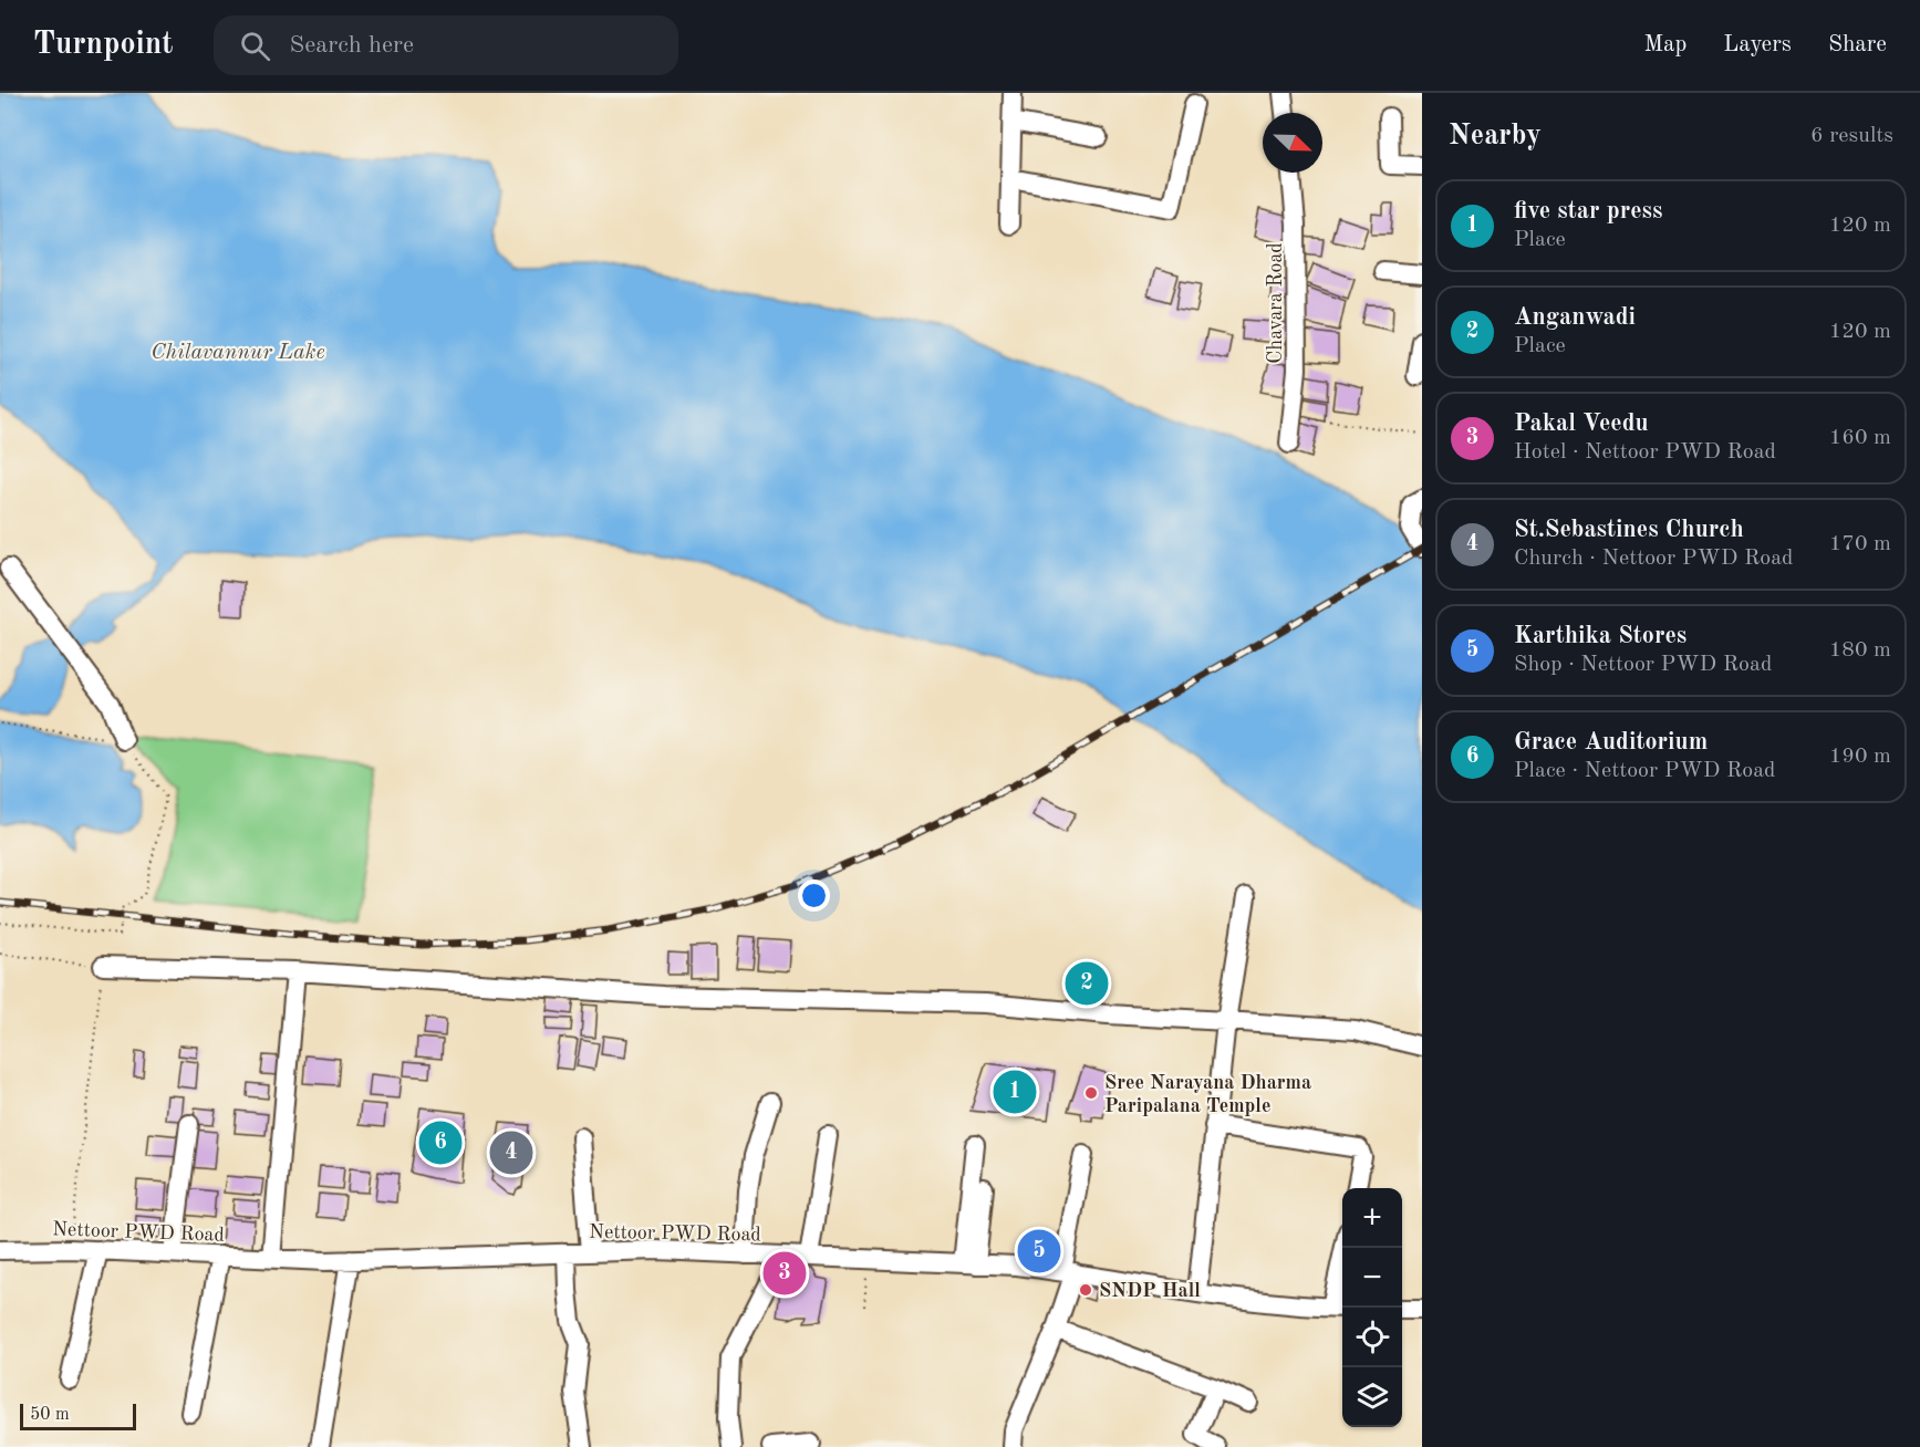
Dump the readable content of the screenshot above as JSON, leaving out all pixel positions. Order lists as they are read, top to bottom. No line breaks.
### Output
{"streets":{"street":["Chavara Road","Nettoor PWD Road"]},"water":["Chilavannur Lake"],"places":["Sree Narayana Dharma Paripalana Temple","SNDP Hall"],"scale_bar":"50 m","north":"bottom right","page":{"header":"Turnpoint","search":"Search here","nav":["Map","Layers","Share"],"heading":["Nearby","6 results"],"list":[{"mark":"1","name":"five star press","note":"Place","value":"120 m"},{"mark":"2","name":"Anganwadi","note":"Place","value":"120 m"},{"mark":"3","name":"Pakal Veedu","note":"Hotel · Nettoor PWD Road","value":"160 m"},{"mark":"4","name":"St.Sebastines Church","note":"Church · Nettoor PWD Road","value":"170 m"},{"mark":"5","name":"Karthika Stores","note":"Shop · Nettoor PWD Road","value":"180 m"},{"mark":"6","name":"Grace Auditorium","note":"Place · Nettoor PWD Road","value":"190 m"}],"pins":["2","1","6","4","5","3"],"map_buttons":["+","−"],"scale":"50 m"}}
